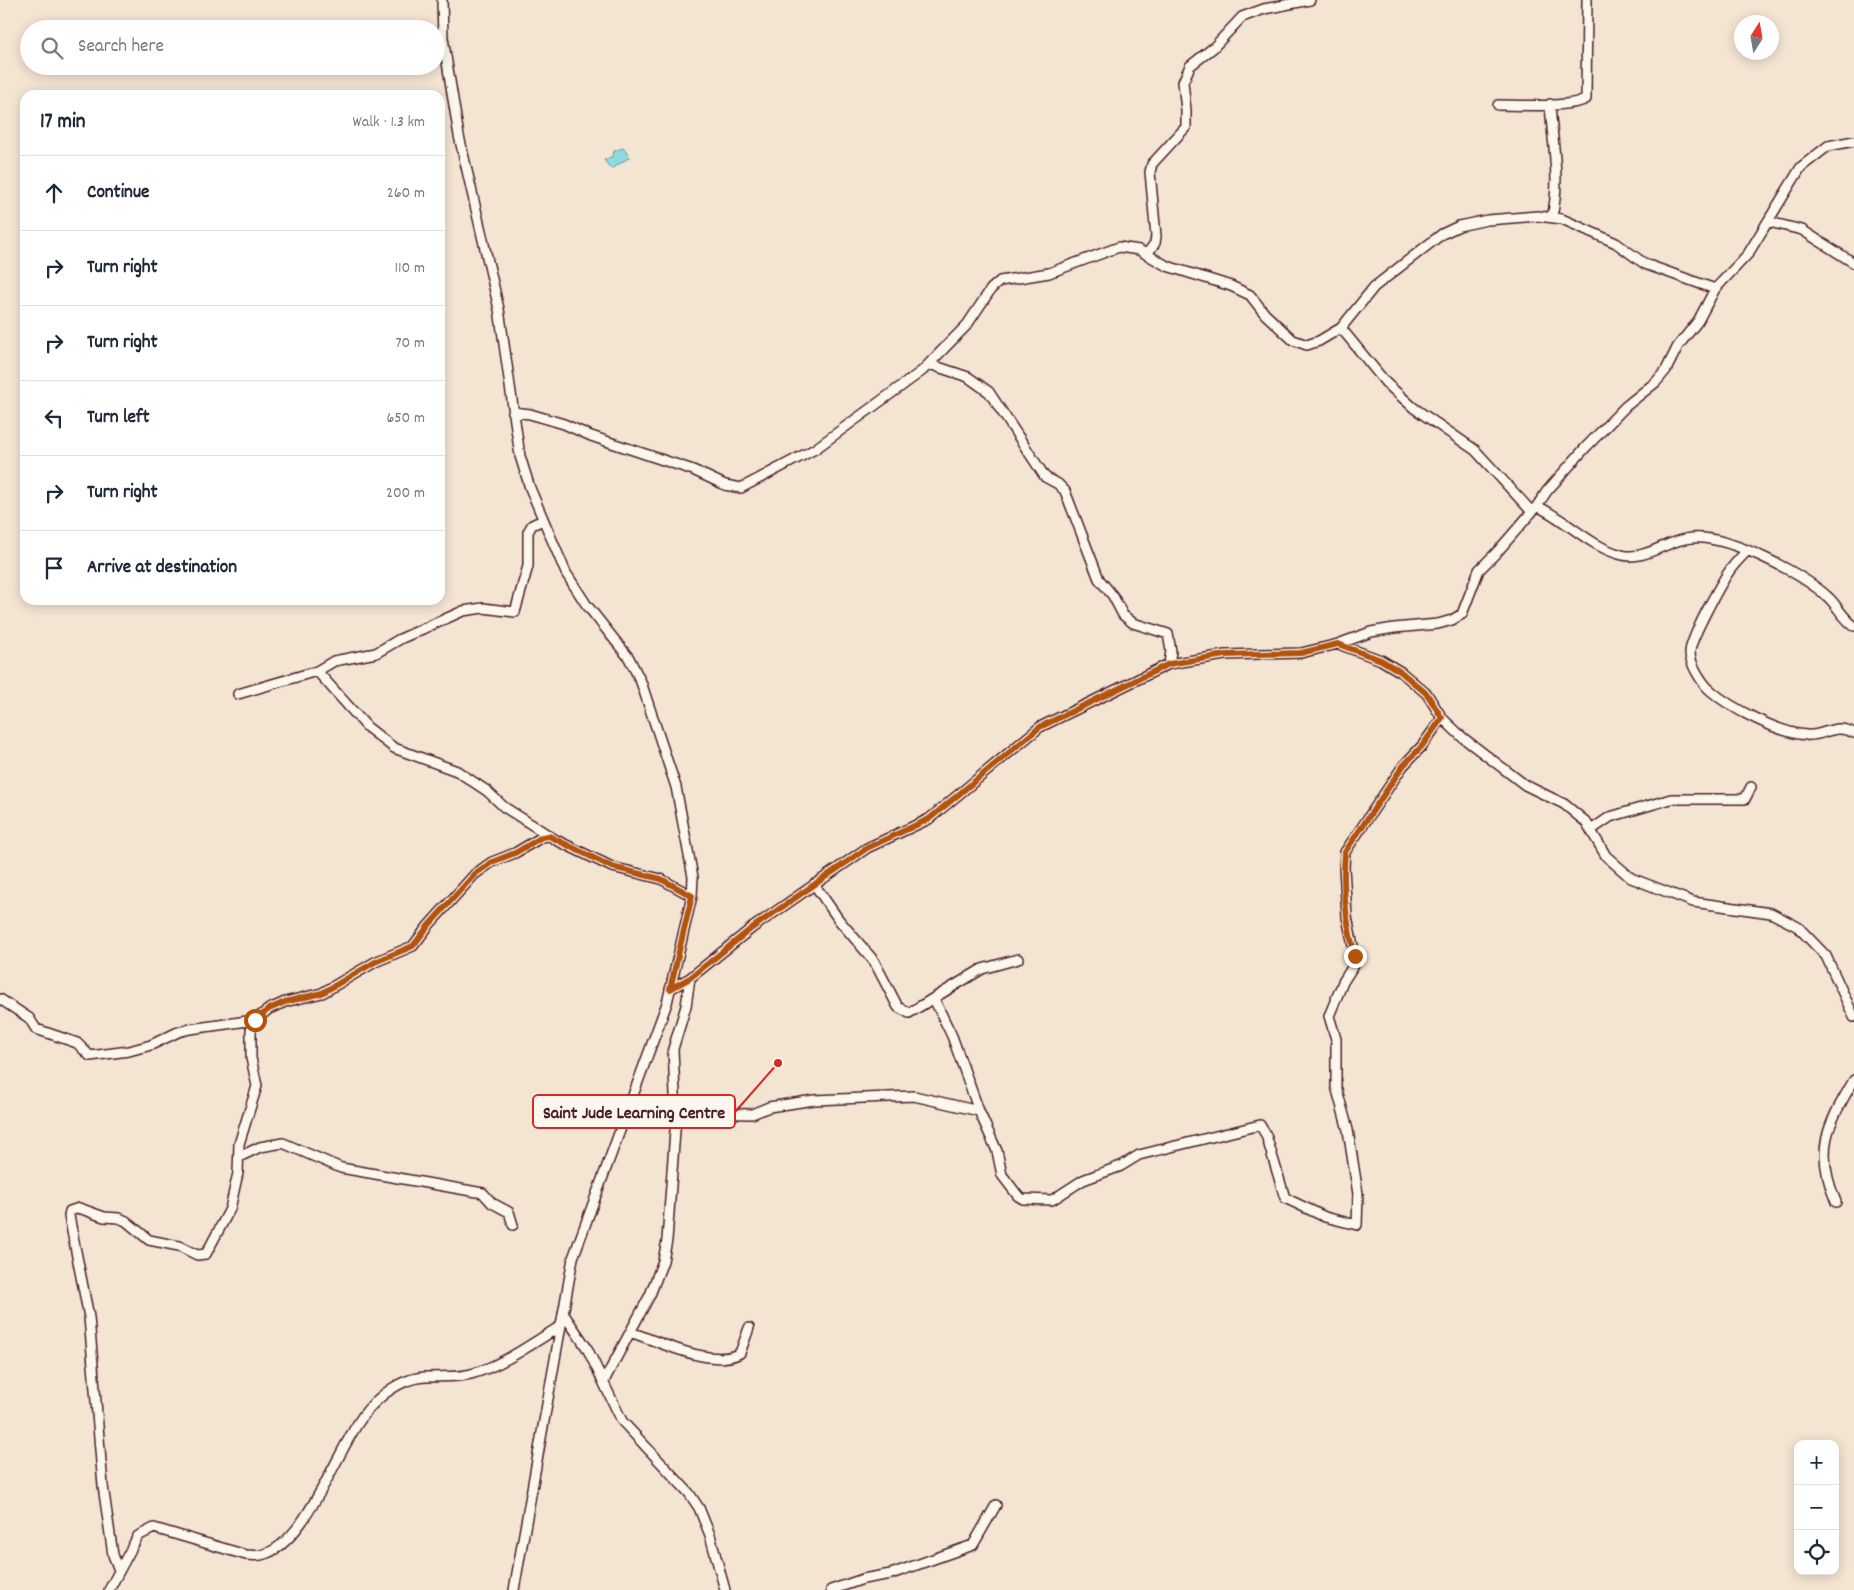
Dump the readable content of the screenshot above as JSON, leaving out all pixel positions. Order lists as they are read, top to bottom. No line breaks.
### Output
{"places":["Saint Jude Learning Centre"],"north":"top","page":{"search":"Search here","heading":["17 min","Walk · 1.3 km"],"list":[["Continue","260 m"],["Turn right","110 m"],["Turn right","70 m"],["Turn left","650 m"],["Turn right","200 m"],"Arrive at destination"],"map_buttons":["+","−"]}}
